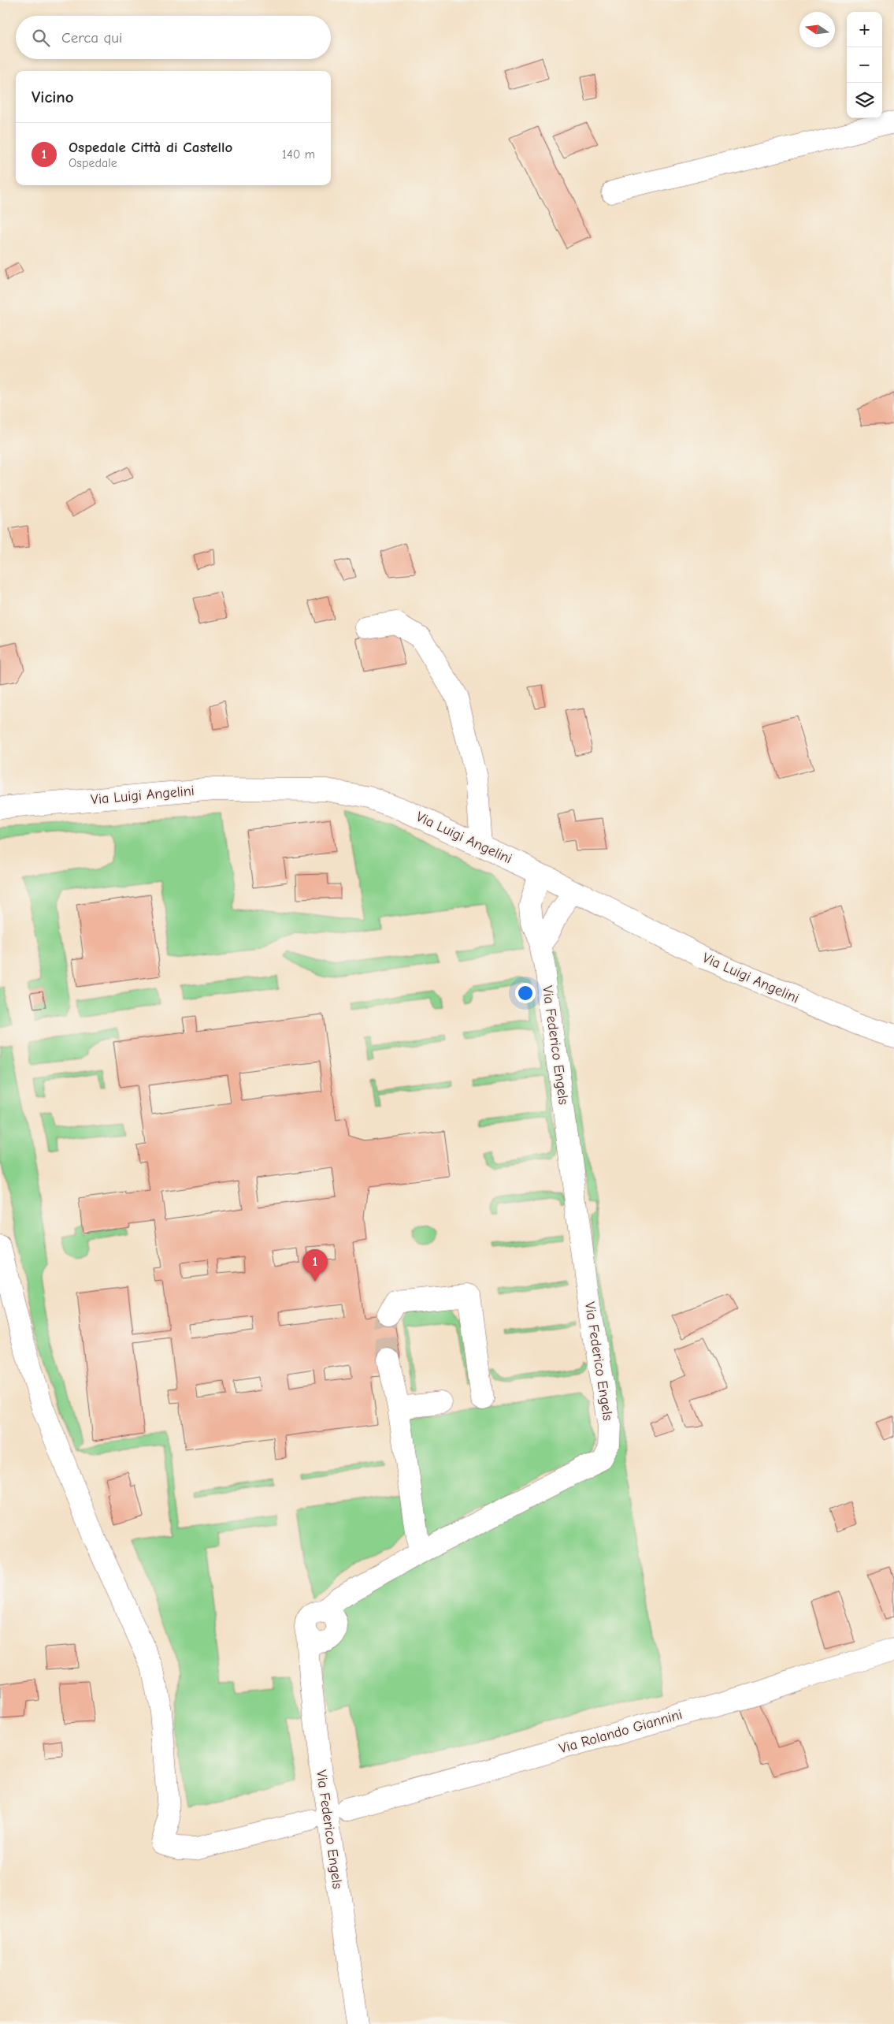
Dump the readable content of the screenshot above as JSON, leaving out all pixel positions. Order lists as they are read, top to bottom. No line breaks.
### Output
{"streets":{"street":["Via Luigi Angelini","Via Federico Engels","Via Rolando Giannini"]},"crossings":[["Via Luigi Angelini","Via Federico Engels"]],"north":"left","page":{"map_buttons":["+","−"],"search":"Cerca qui","heading":"Vicino","list":[{"mark":"1","name":"Ospedale Città di Castello","note":"Ospedale","value":"140 m"}],"pins":"1"}}
